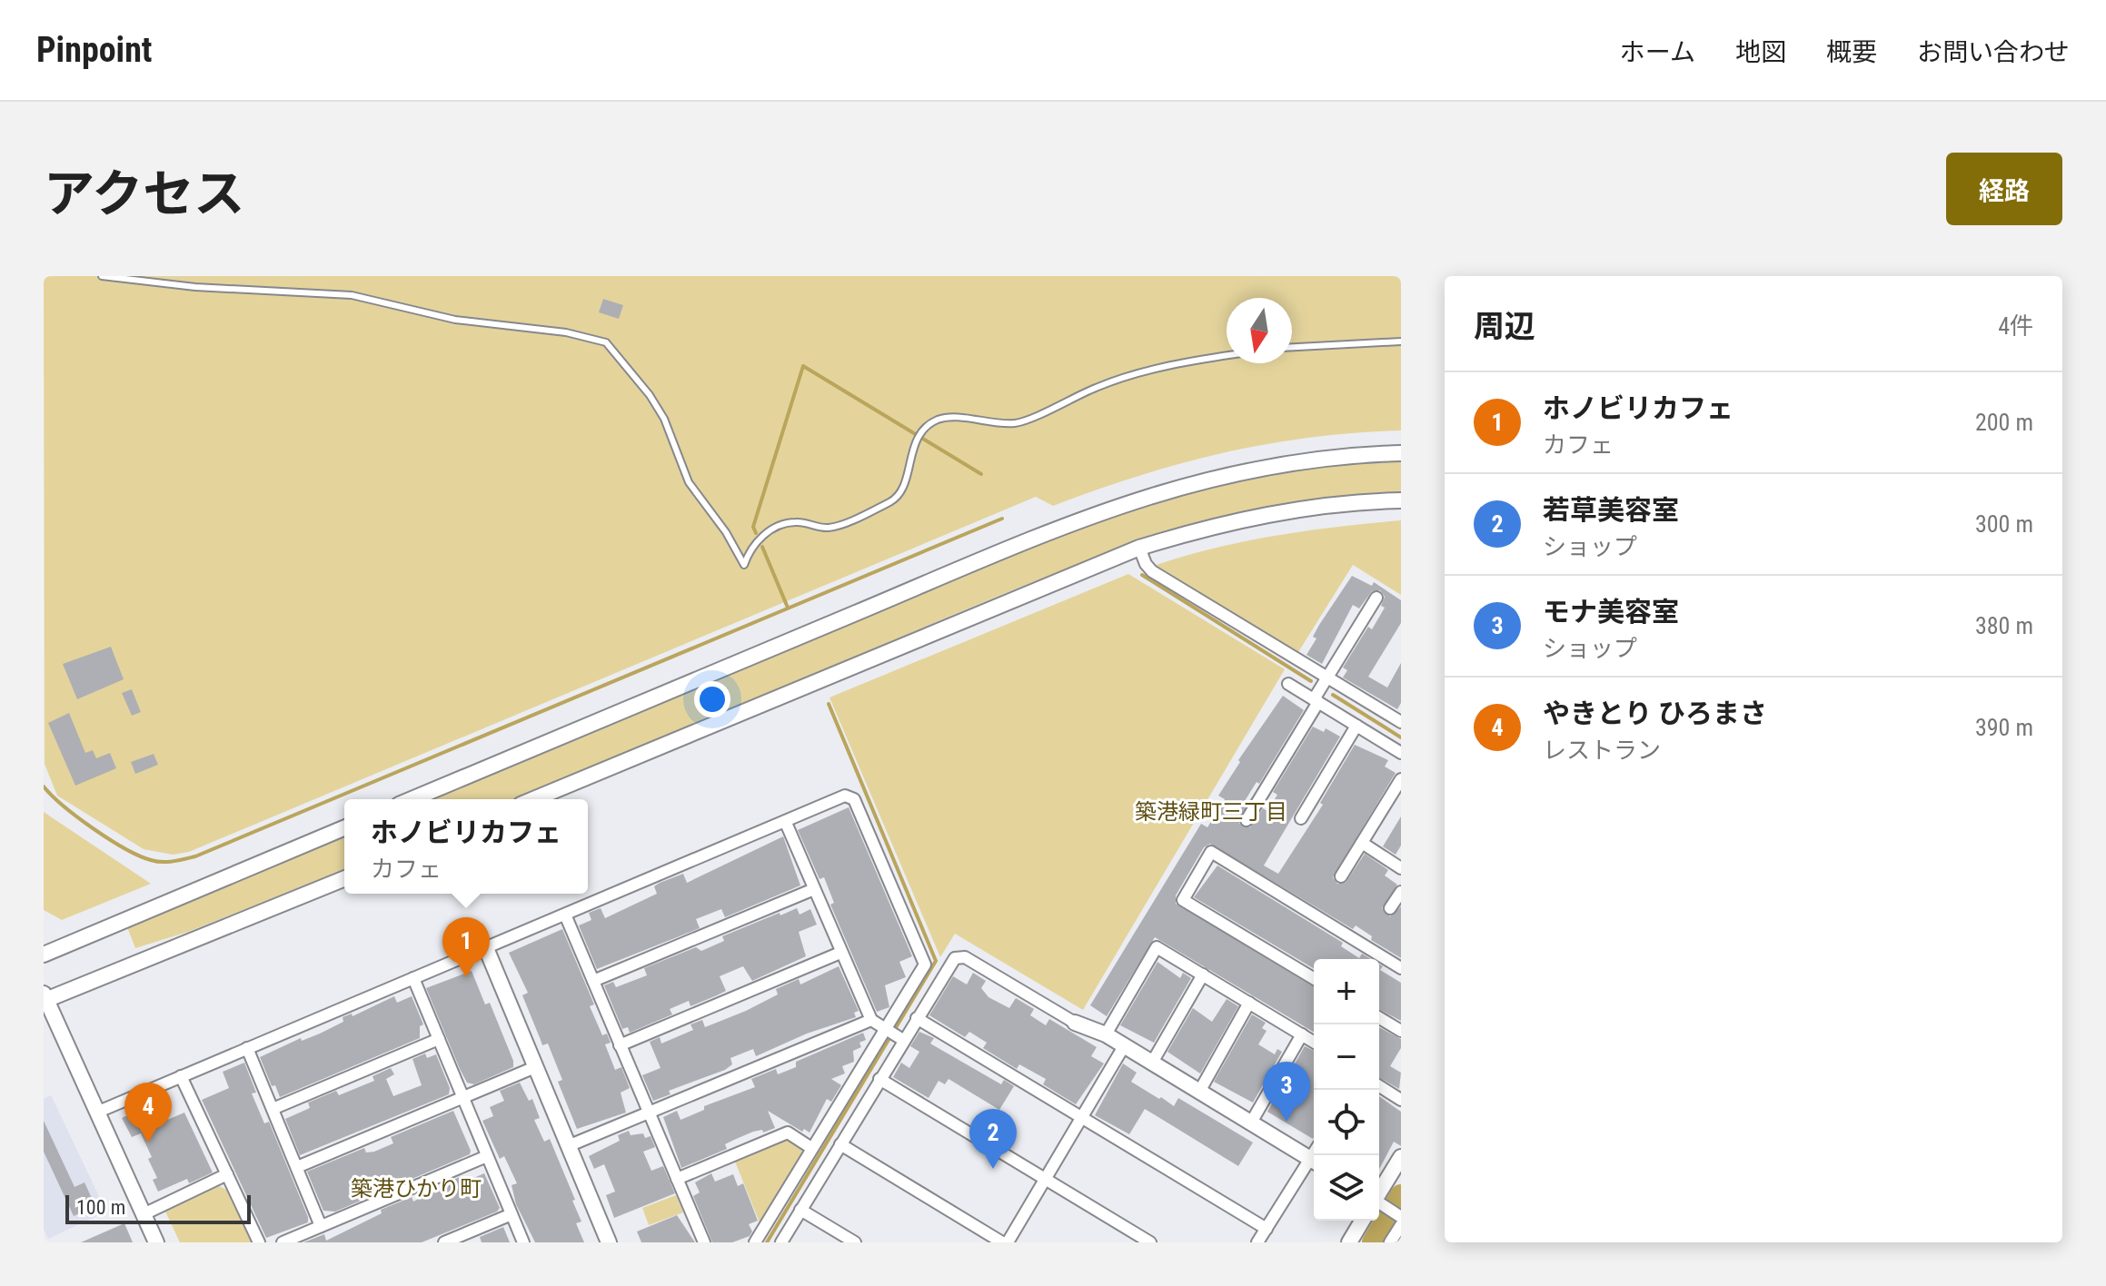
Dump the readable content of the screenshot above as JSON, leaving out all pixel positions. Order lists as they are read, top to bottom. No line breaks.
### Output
{"districts":["築港緑町三丁目","築港ひかり町"],"scale_bar":"100 m","north":"bottom","page":{"header":"Pinpoint","nav":["ホーム","地図","概要","お問い合わせ"],"title":"アクセス","buttons":"経路","heading":["周辺","4件"],"list":[{"mark":"1","name":"ホノビリカフェ","note":"カフェ","value":"200 m"},{"mark":"2","name":"若草美容室","note":"ショップ","value":"300 m"},{"mark":"3","name":"モナ美容室","note":"ショップ","value":"380 m"},{"mark":"4","name":"やきとり ひろまさ","note":"レストラン","value":"390 m"}],"popup":["ホノビリカフェ","カフェ"],"pins":["1","3","4","2"],"map_buttons":["+","−"],"scale":"100 m"}}
